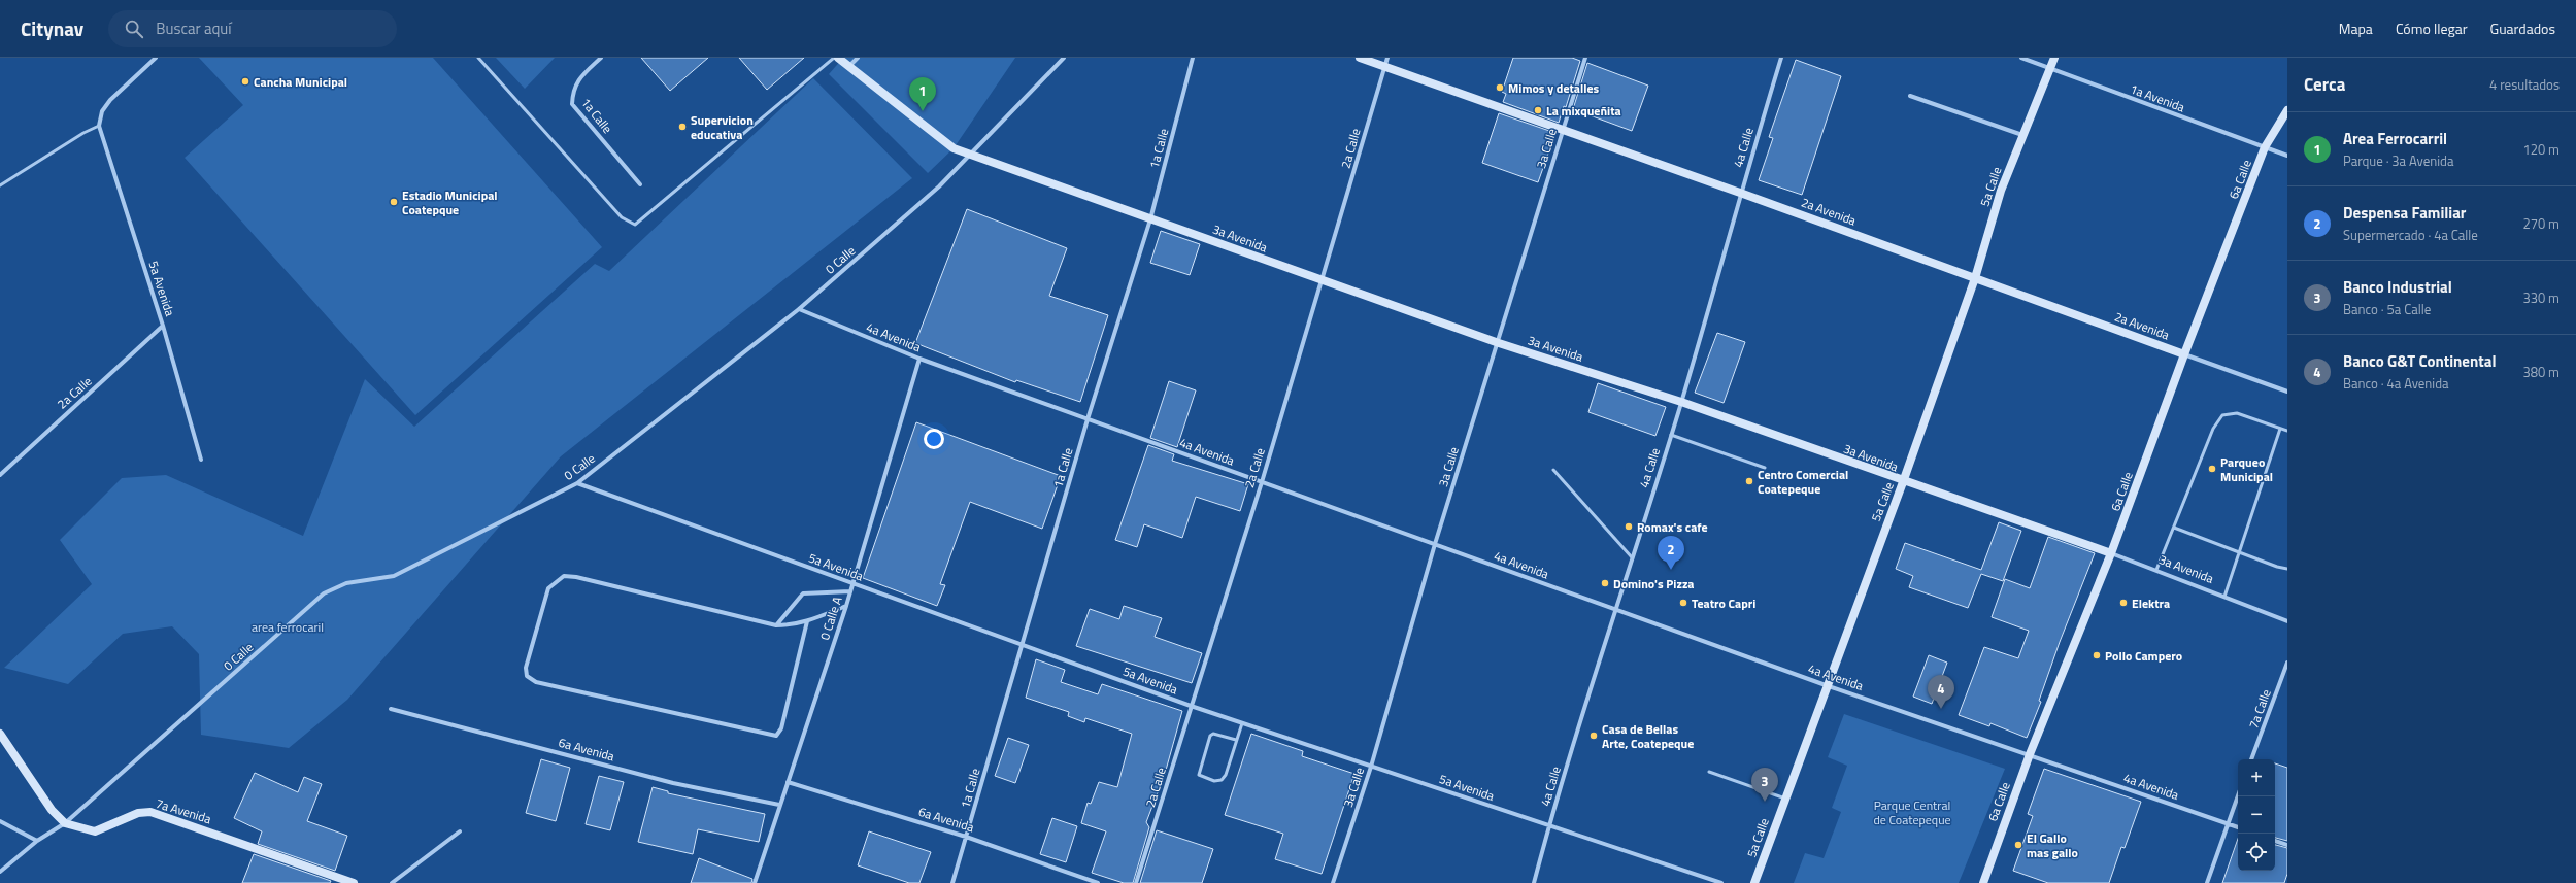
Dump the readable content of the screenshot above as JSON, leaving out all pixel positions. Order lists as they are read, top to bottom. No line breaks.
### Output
{"streets":{"main road":["6a Calle","5a Calle","2a Avenida","3a Avenida","7a Avenida"],"street":["1a Avenida","1a Calle","4a Calle","2a Calle","3a Calle","0 Calle","5a Avenida","4a Avenida","0 Calle A","7a Calle","6a Avenida"]},"crossings":[["1a Avenida","6a Calle"],["1a Avenida","5a Calle"],["1a Calle","3a Avenida"],["1a Calle","5a Avenida"],["1a Calle","4a Avenida"],["1a Calle","6a Avenida"],["4a Calle","2a Avenida"],["4a Calle","3a Avenida"],["4a Calle","5a Avenida"],["4a Calle","4a Avenida"],["2a Calle","2a Avenida"],["2a Calle","3a Avenida"],["2a Calle","5a Avenida"],["2a Calle","4a Avenida"],["3a Calle","2a Avenida"],["3a Calle","3a Avenida"],["3a Calle","5a Avenida"],["3a Calle","4a Avenida"],["6a Calle","2a Avenida"],["6a Calle","3a Avenida"],["6a Calle","4a Avenida"],["5a Calle","2a Avenida"],["5a Calle","3a Avenida"],["5a Calle","4a Avenida"],["3a Avenida","0 Calle"],["0 Calle","5a Avenida"],["0 Calle","4a Avenida"],["0 Calle","7a Avenida"],["5a Avenida","0 Calle A"],["4a Avenida","0 Calle A"],["0 Calle A","6a Avenida"]],"parks":["area ferrocaril","Parque Central de Coatepeque"],"places":["Cancha Municipal","Mimos y detalles","La mixqueñita","Supervicion educativa","Estadio Municipal Coatepque","Parqueo Municipal","Centro Comercial Coatepeque","Romax's cafe","Domino's Pizza","Teatro Capri","Elektra","Pollo Campero","Casa de Bellas Arte, Coatepeque","El Gallo mas gallo"],"page":{"header":"Citynav","search":"Buscar aquí","nav":["Mapa","Cómo llegar","Guardados"],"heading":["Cerca","4 resultados"],"pins":["1","2","4","3"],"list":[{"mark":"1","name":"Area Ferrocarril","note":"Parque · 3a Avenida","value":"120 m"},{"mark":"2","name":"Despensa Familiar","note":"Supermercado · 4a Calle","value":"270 m"},{"mark":"3","name":"Banco Industrial","note":"Banco · 5a Calle","value":"330 m"},{"mark":"4","name":"Banco G&T Continental","note":"Banco · 4a Avenida","value":"380 m"}],"map_buttons":["+","−"]}}
